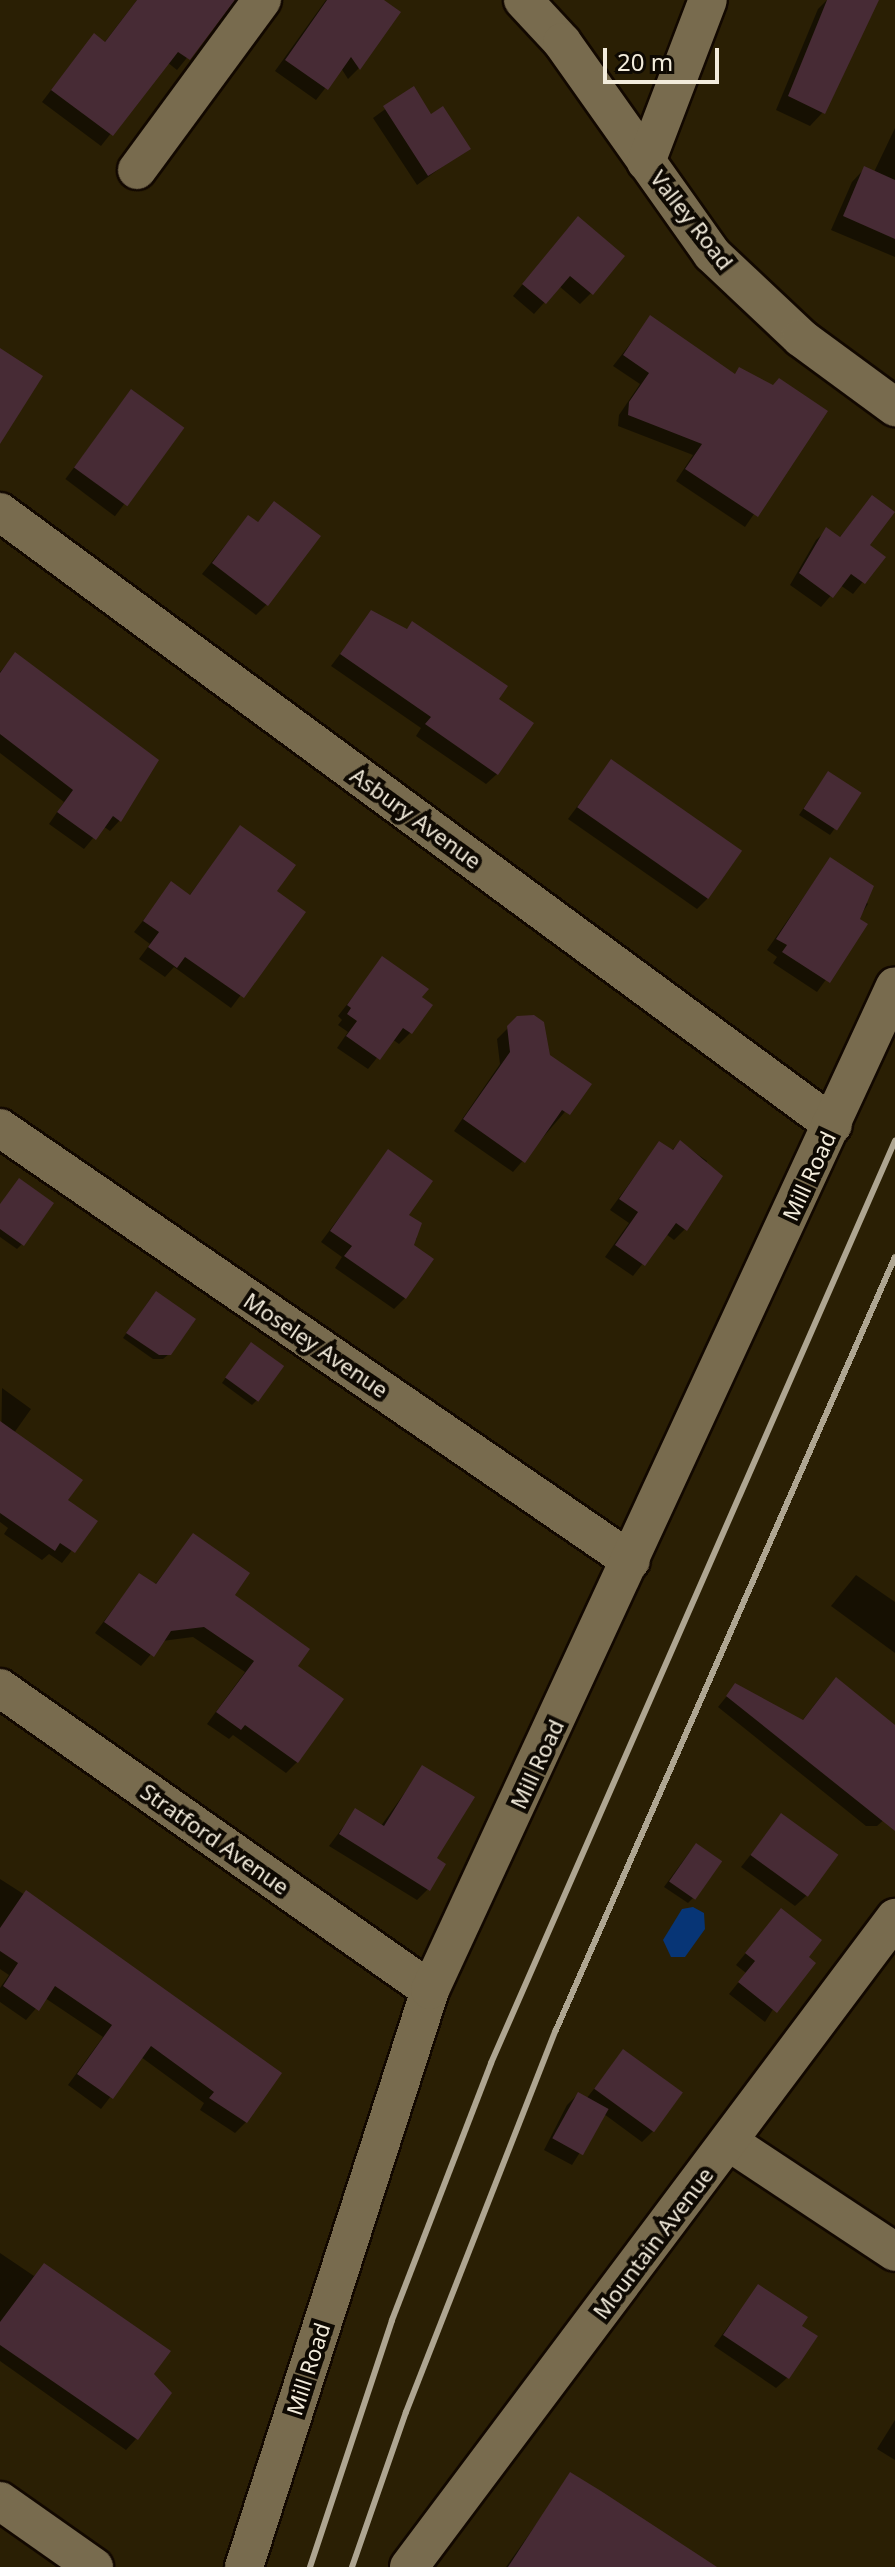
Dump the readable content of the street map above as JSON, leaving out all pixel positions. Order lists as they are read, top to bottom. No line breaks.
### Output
{"streets":{"street":["Valley Road","Asbury Avenue","Mill Road","Moseley Avenue","Stratford Avenue","Mountain Avenue"]},"crossings":[["Asbury Avenue","Mill Road"],["Mill Road","Moseley Avenue"],["Mill Road","Stratford Avenue"]],"scale_bar":"20 m"}
